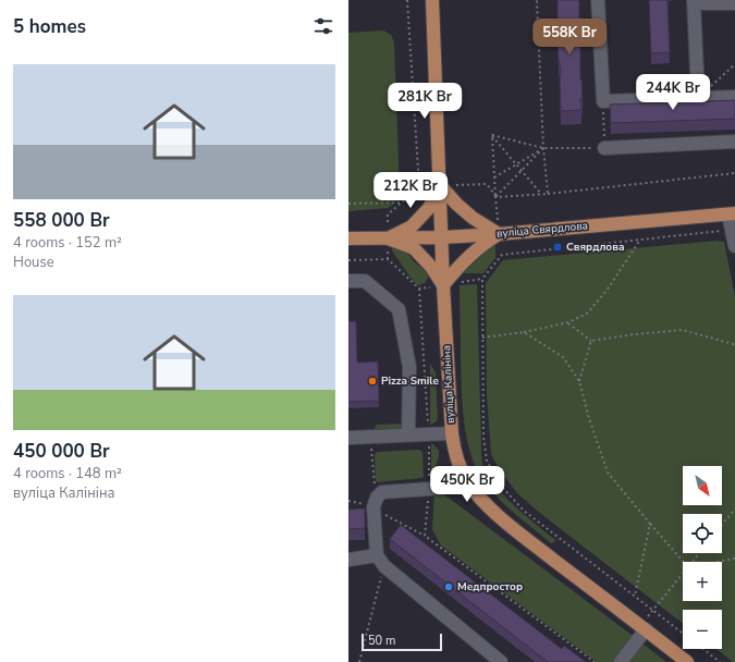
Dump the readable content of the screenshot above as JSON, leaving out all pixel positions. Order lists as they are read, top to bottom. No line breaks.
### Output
{"streets":{"main road":["вуліца Свярдлова","вуліца Калініна"]},"crossings":[["вуліца Свярдлова","вуліца Калініна"]],"places":{"transit":["Свярдлова"],"other":["Pizza Smile","Медпростор"]},"scale_bar":"50 m","north":"bottom right","page":{"heading":"5 homes","price":["558K Br","244K Br","281K Br","212K Br","450K Br"],"list":[{"name":"558 000 Br","note":"4 rooms · 152 m² · House"},{"name":"450 000 Br","note":"4 rooms · 148 m² · вуліца Калініна"}],"map_buttons":["+","−"],"scale":"50 m"}}
